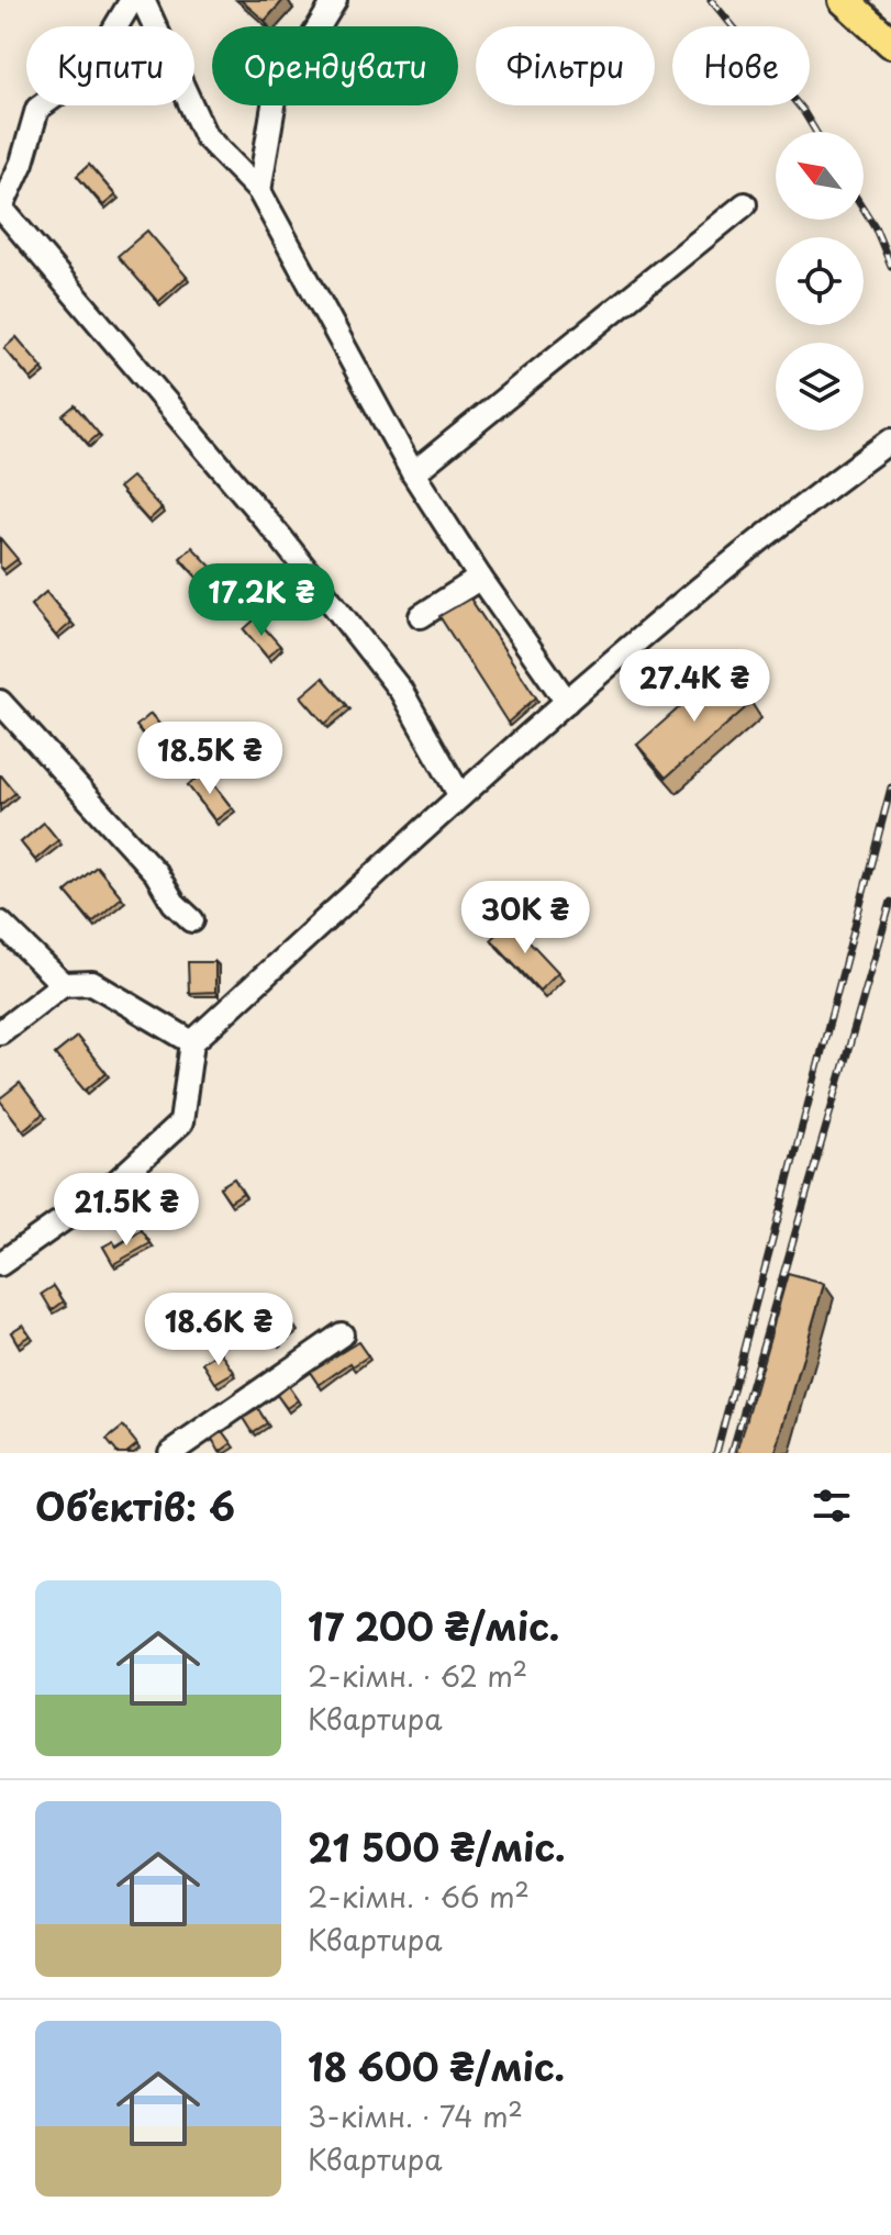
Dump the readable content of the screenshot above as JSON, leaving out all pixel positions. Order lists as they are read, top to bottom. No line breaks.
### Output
{"north":"top left","page":{"chip":["Купити","Орендувати","Фільтри","Нове"],"price":["17.2K ₴","27.4K ₴","18.5K ₴","30K ₴","21.5K ₴","18.6K ₴"],"heading":"Об’єктів: 6","list":[{"name":"17 200 ₴/міс.","note":"2-кімн. · 62 m² · Квартира"},{"name":"21 500 ₴/міс.","note":"2-кімн. · 66 m² · Квартира"},{"name":"18 600 ₴/міс.","note":"3-кімн. · 74 m² · Квартира"}]}}
